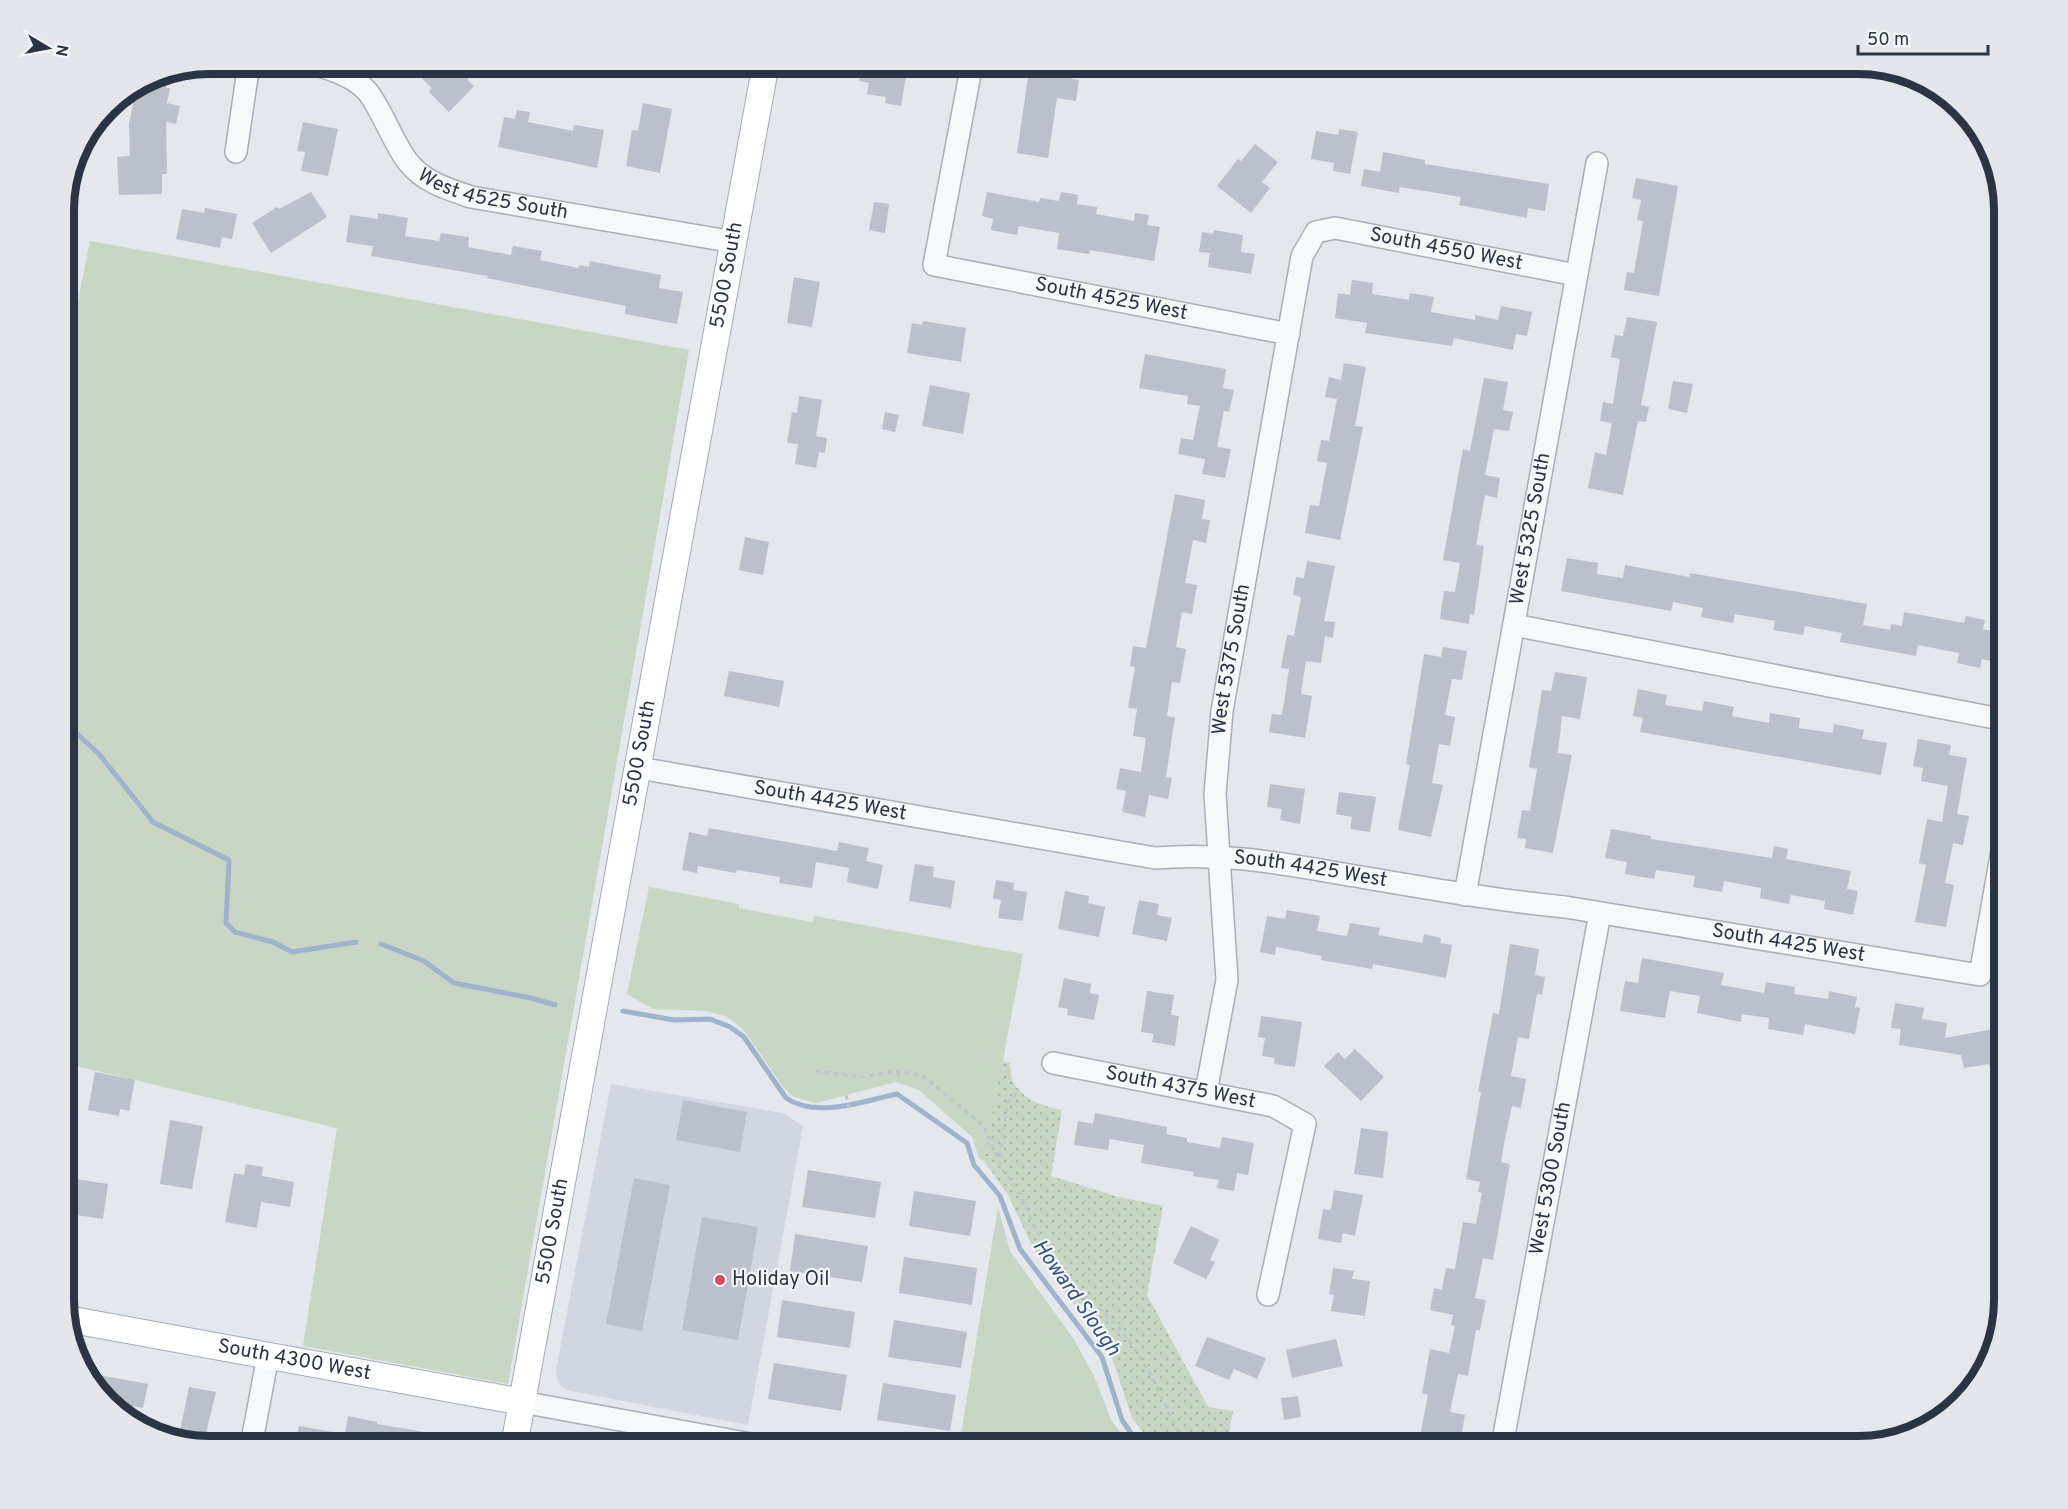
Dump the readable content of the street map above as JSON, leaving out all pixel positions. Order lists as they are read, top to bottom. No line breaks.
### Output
{"streets":{"main road":["5500 South","South 4300 West"],"street":["West 4525 South","South 4550 West","South 4525 West","West 5325 South","West 5375 South","South 4425 West","South 4375 West","West 5300 South"]},"crossings":[["West 4525 South","5500 South"],["South 4550 West","West 5325 South"],["South 4550 West","West 5375 South"],["5500 South","South 4425 West"],["5500 South","South 4300 West"],["South 4525 West","West 5375 South"],["West 5325 South","South 4425 West"],["West 5375 South","South 4425 West"],["West 5375 South","South 4375 West"],["South 4425 West","West 5300 South"]],"water":["Howard Slough"],"places":["Holiday Oil"],"scale_bar":"50 m","north":"right"}
